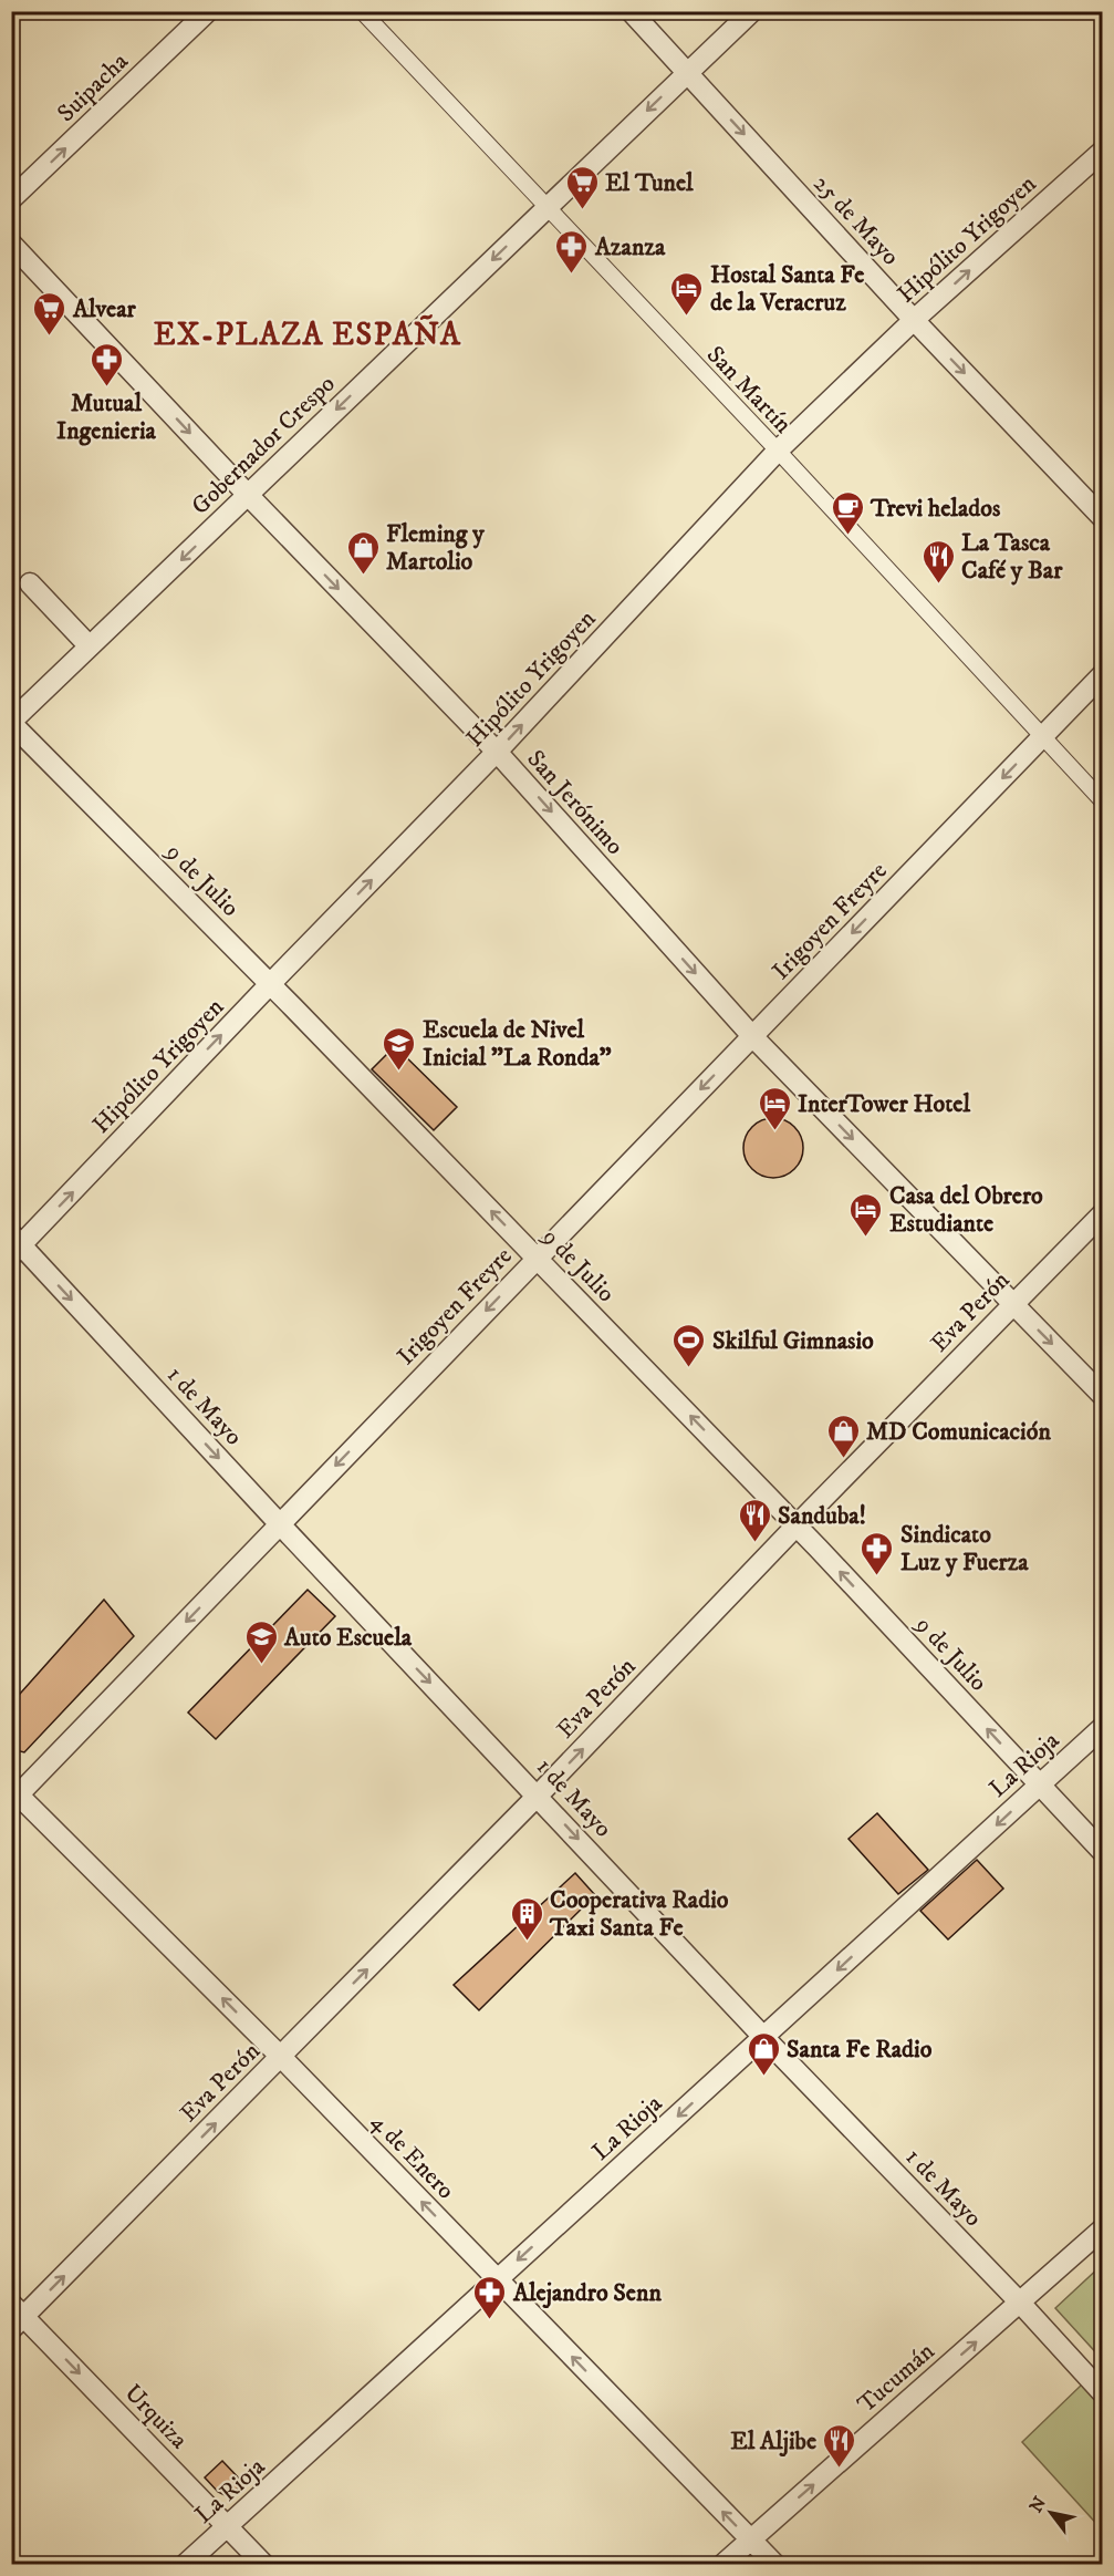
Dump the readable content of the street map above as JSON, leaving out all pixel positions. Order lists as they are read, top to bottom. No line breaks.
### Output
{"streets":{"street":["Suipacha","25 de Mayo","Hipólito Yrigoyen","San Martín","Gobernador Crespo","San Jerónimo","9 de Julio","Irigoyen Freyre","Eva Perón","1 de Mayo","La Rioja","4 de Enero","Tucumán","Urquiza"]},"crossings":[["25 de Mayo","Hipólito Yrigoyen"],["25 de Mayo","Gobernador Crespo"],["Hipólito Yrigoyen","San Martín"],["Hipólito Yrigoyen","San Jerónimo"],["Hipólito Yrigoyen","9 de Julio"],["Hipólito Yrigoyen","1 de Mayo"],["San Martín","Gobernador Crespo"],["San Martín","Irigoyen Freyre"],["Gobernador Crespo","San Jerónimo"],["Gobernador Crespo","9 de Julio"],["San Jerónimo","Irigoyen Freyre"],["San Jerónimo","Eva Perón"],["9 de Julio","Irigoyen Freyre"],["9 de Julio","Eva Perón"],["9 de Julio","La Rioja"],["Irigoyen Freyre","1 de Mayo"],["Irigoyen Freyre","4 de Enero"],["Eva Perón","1 de Mayo"],["Eva Perón","4 de Enero"],["Eva Perón","Urquiza"],["1 de Mayo","La Rioja"],["1 de Mayo","Tucumán"],["La Rioja","4 de Enero"],["La Rioja","Urquiza"],["4 de Enero","Tucumán"]],"one_way":["Suipacha","25 de Mayo","Hipólito Yrigoyen","Gobernador Crespo","San Jerónimo","9 de Julio","Irigoyen Freyre","Eva Perón","1 de Mayo","La Rioja","4 de Enero","Tucumán","Urquiza"],"districts":["EX-PLAZA ESPAÑA"],"places":{"supermarket":["El Tunel","Alvear"],"pharmacy":["Azanza","Mutual Ingenieria","Sindicato Luz y Fuerza","Alejandro Senn"],"hotel":["Hostal Santa Fe de la Veracruz","InterTower Hotel","Casa del Obrero Estudiante"],"cafe":["Trevi helados"],"shop":["Fleming y Martolio","MD Comunicación","Santa Fe Radio"],"restaurant":["La Tasca Café y Bar","Sanduba!","El Aljibe"],"school or university":["Escuela de Nivel Inicial \"La Ronda\"","Auto Escuela"],"sports":["Skilful Gimnasio"],"building":["Cooperativa Radio Taxi Santa Fe"]},"north":"top left"}
